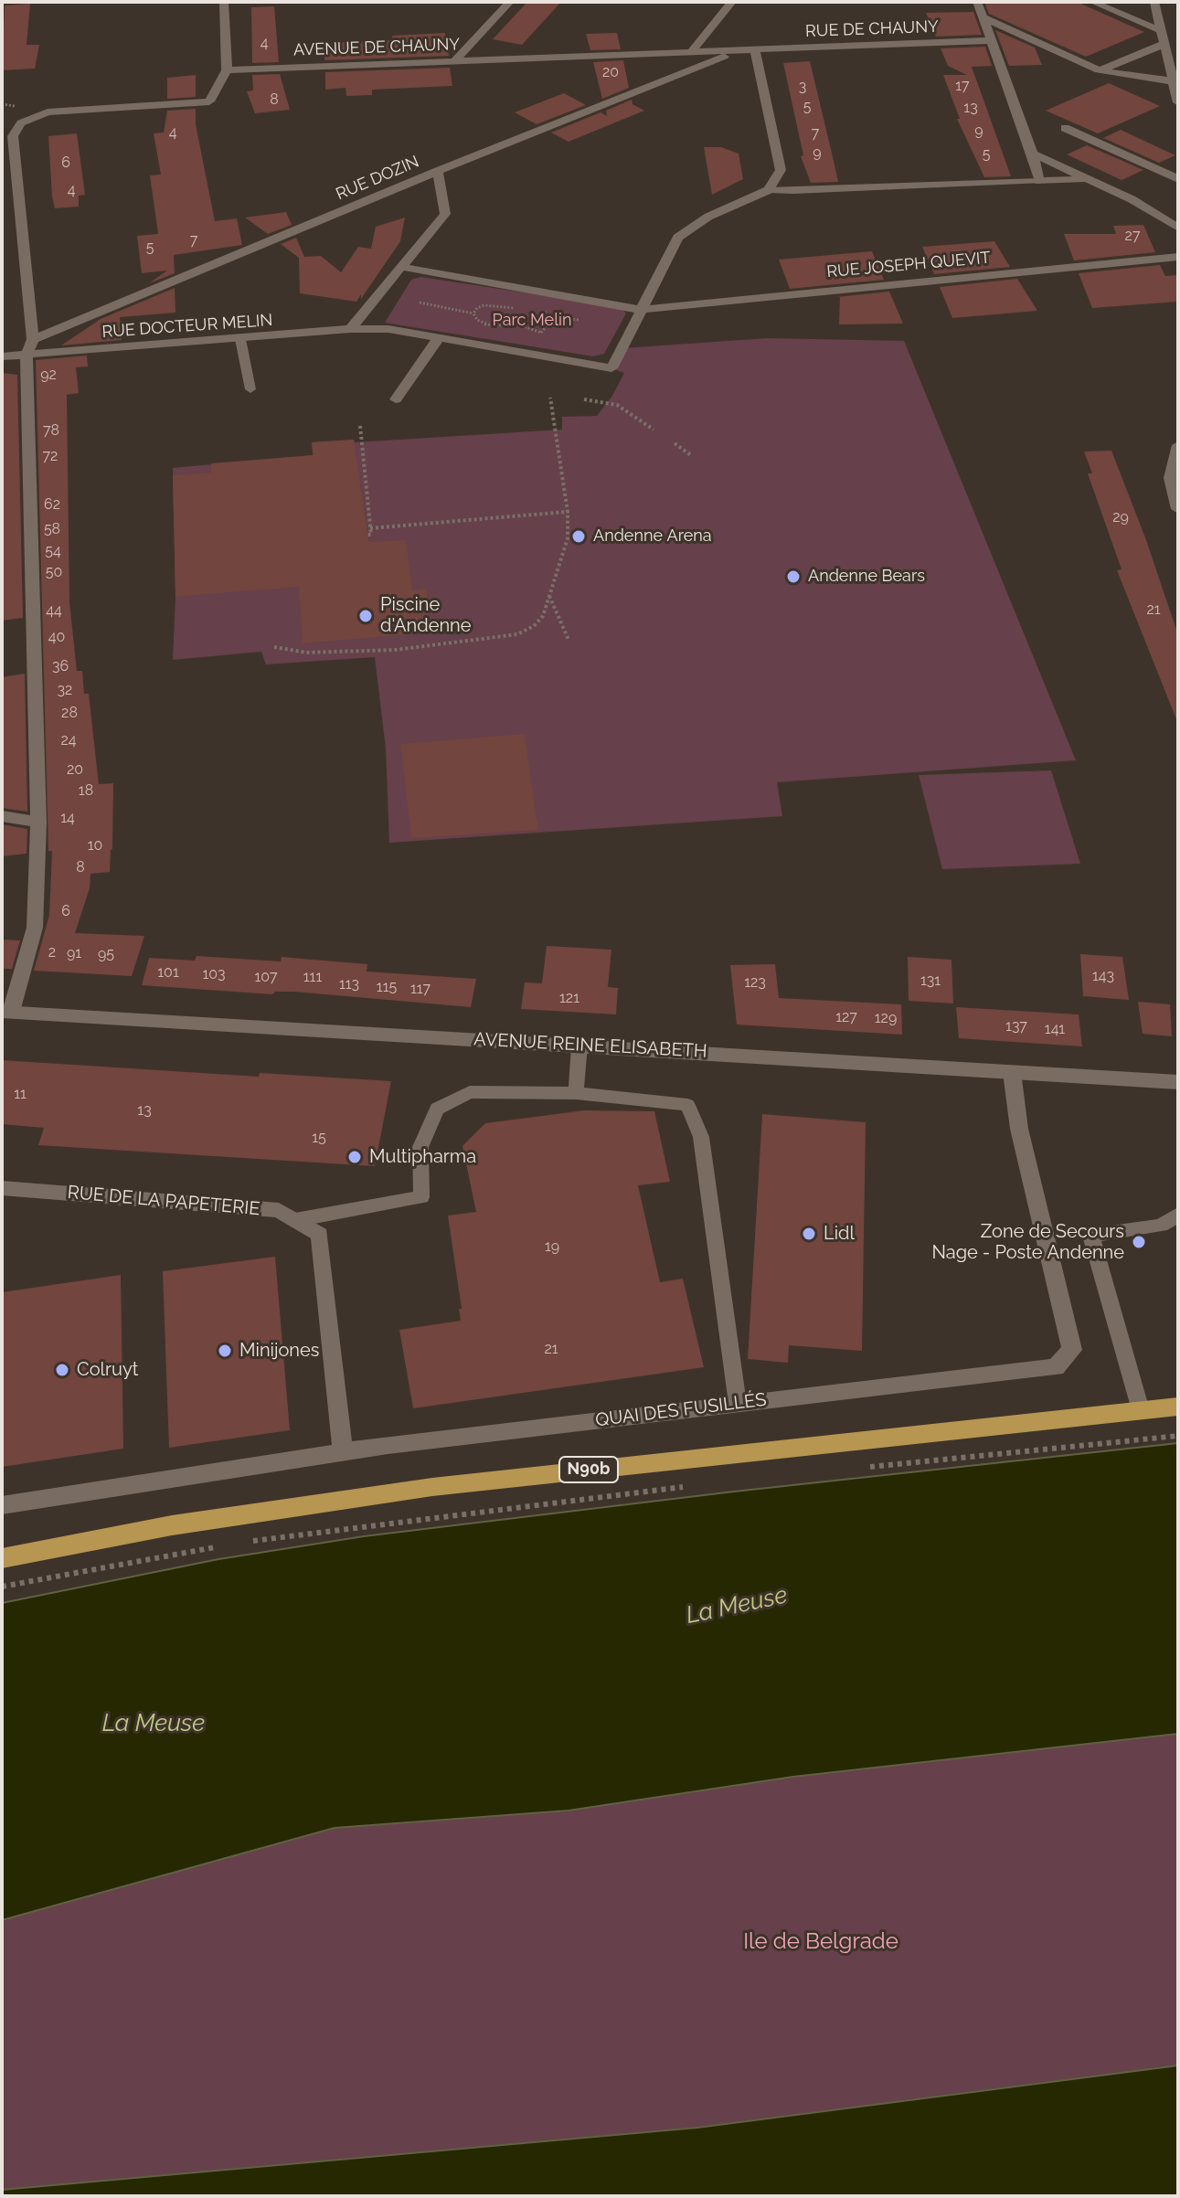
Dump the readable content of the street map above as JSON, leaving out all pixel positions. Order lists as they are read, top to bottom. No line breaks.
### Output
{"streets":{"main road":["N90b"],"street":["RUE DE CHAUNY","AVENUE DE CHAUNY","RUE DOZIN","RUE JOSEPH QUEVIT","RUE DOCTEUR MELIN","AVENUE REINE ELISABETH","RUE DE LA PAPETERIE","QUAI DES FUSILLÉS"]},"crossings":[["RUE DE CHAUNY","AVENUE DE CHAUNY"],["AVENUE DE CHAUNY","RUE DOZIN"],["RUE JOSEPH QUEVIT","RUE DOCTEUR MELIN"],["AVENUE REINE ELISABETH","QUAI DES FUSILLÉS"],["RUE DE LA PAPETERIE","QUAI DES FUSILLÉS"]],"water":["La Meuse"],"parks":["Parc Melin","Ile de Belgrade"],"places":["Andenne Arena","Andenne Bears","Piscine d'Andenne","Multipharma","Lidl","Zone de Secours Nage - Poste Andenne","Minijones","Colruyt"],"house_numbers":["4","20","17","3","8","5","13","9","4","7","9","5","6","4","27","7","5","92","78","72","62","29","58","54","50","21","44","40","36","32","28","24","20","18","14","10","8","6","2","91","95","101","103","143","107","111","131","123","113","115","117","121","127","129","137","141","11","13","15","19","21"]}
